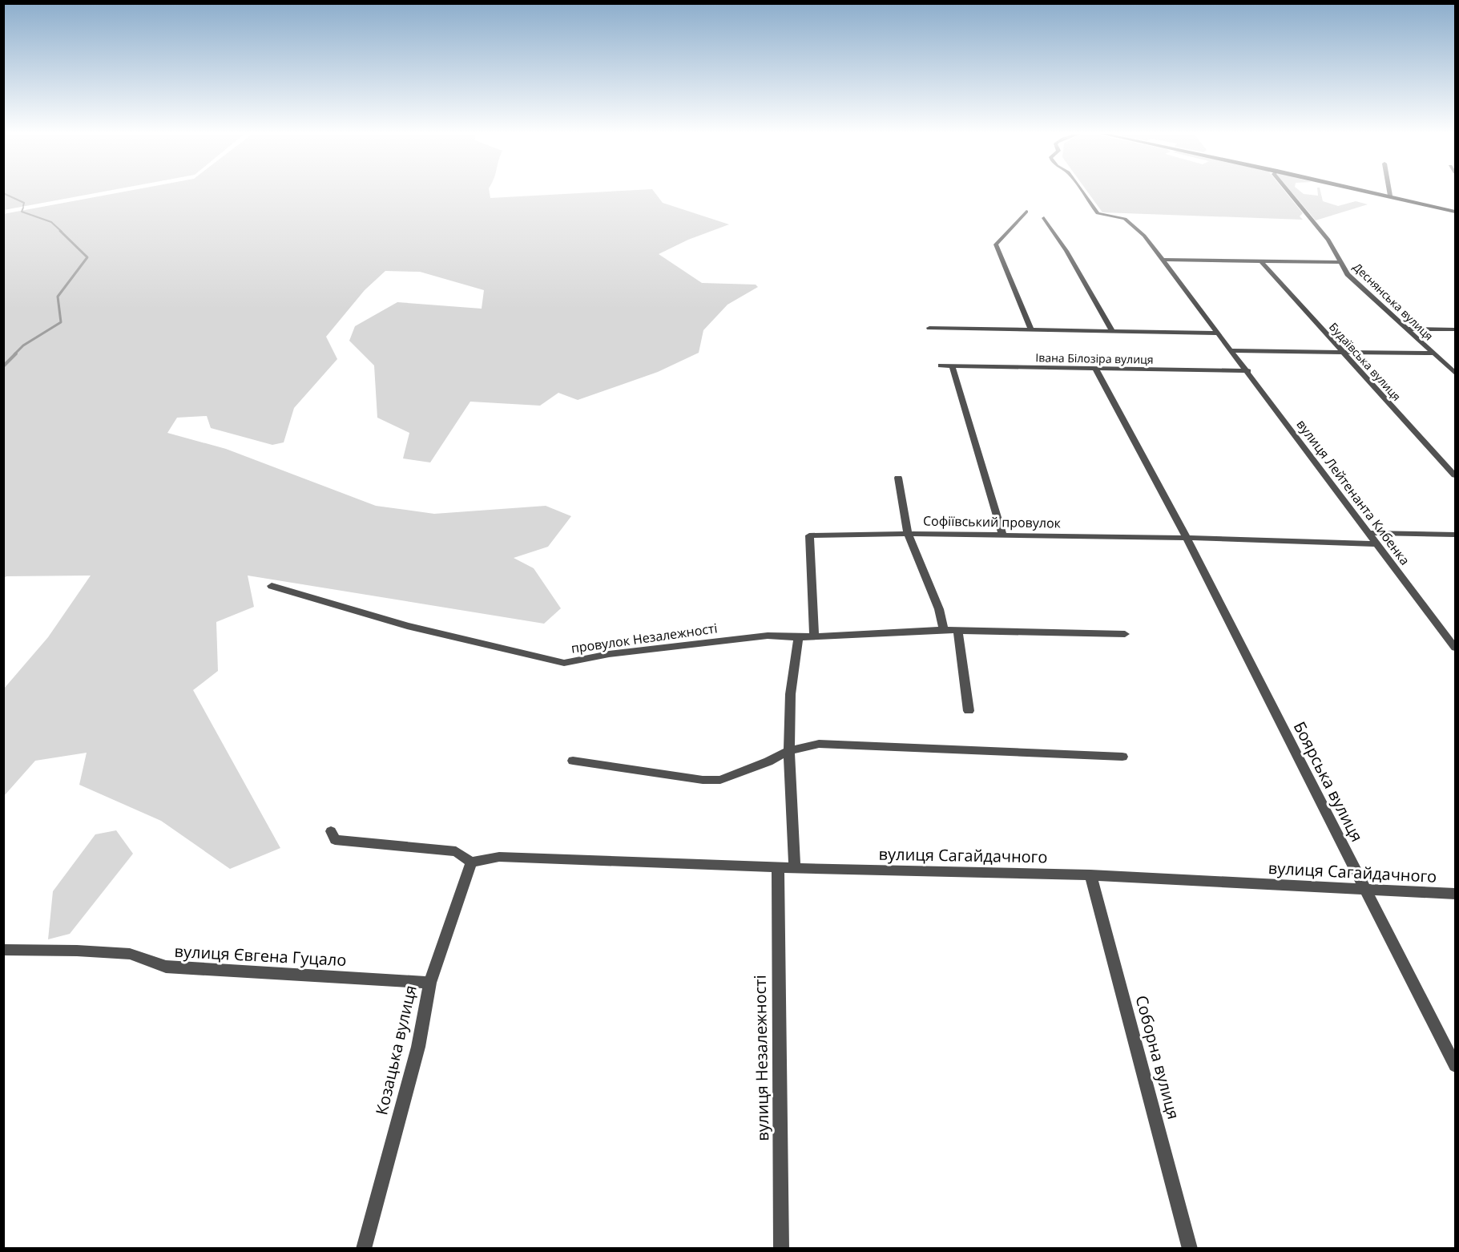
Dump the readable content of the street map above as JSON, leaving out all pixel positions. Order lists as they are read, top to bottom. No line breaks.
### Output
{"streets":{"street":["Деснянська вулиця","Івана Білозіра вулиця","Будаївська вулиця","вулиця Лейтенанта Кибенка","Софіївський провулок","провулок Незалежності","Боярська вулиця","вулиця Сагайдачного","вулиця Євгена Гуцало","Козацька вулиця","Соборна вулиця","вулиця Незалежності"]},"crossings":[["Івана Білозіра вулиця","вулиця Лейтенанта Кибенка"],["Івана Білозіра вулиця","Боярська вулиця"],["вулиця Лейтенанта Кибенка","Софіївський провулок"],["Софіївський провулок","провулок Незалежності"],["Софіївський провулок","Боярська вулиця"],["Боярська вулиця","вулиця Сагайдачного"],["вулиця Сагайдачного","Козацька вулиця"],["вулиця Сагайдачного","Соборна вулиця"],["вулиця Сагайдачного","вулиця Незалежності"],["вулиця Євгена Гуцало","Козацька вулиця"]]}
